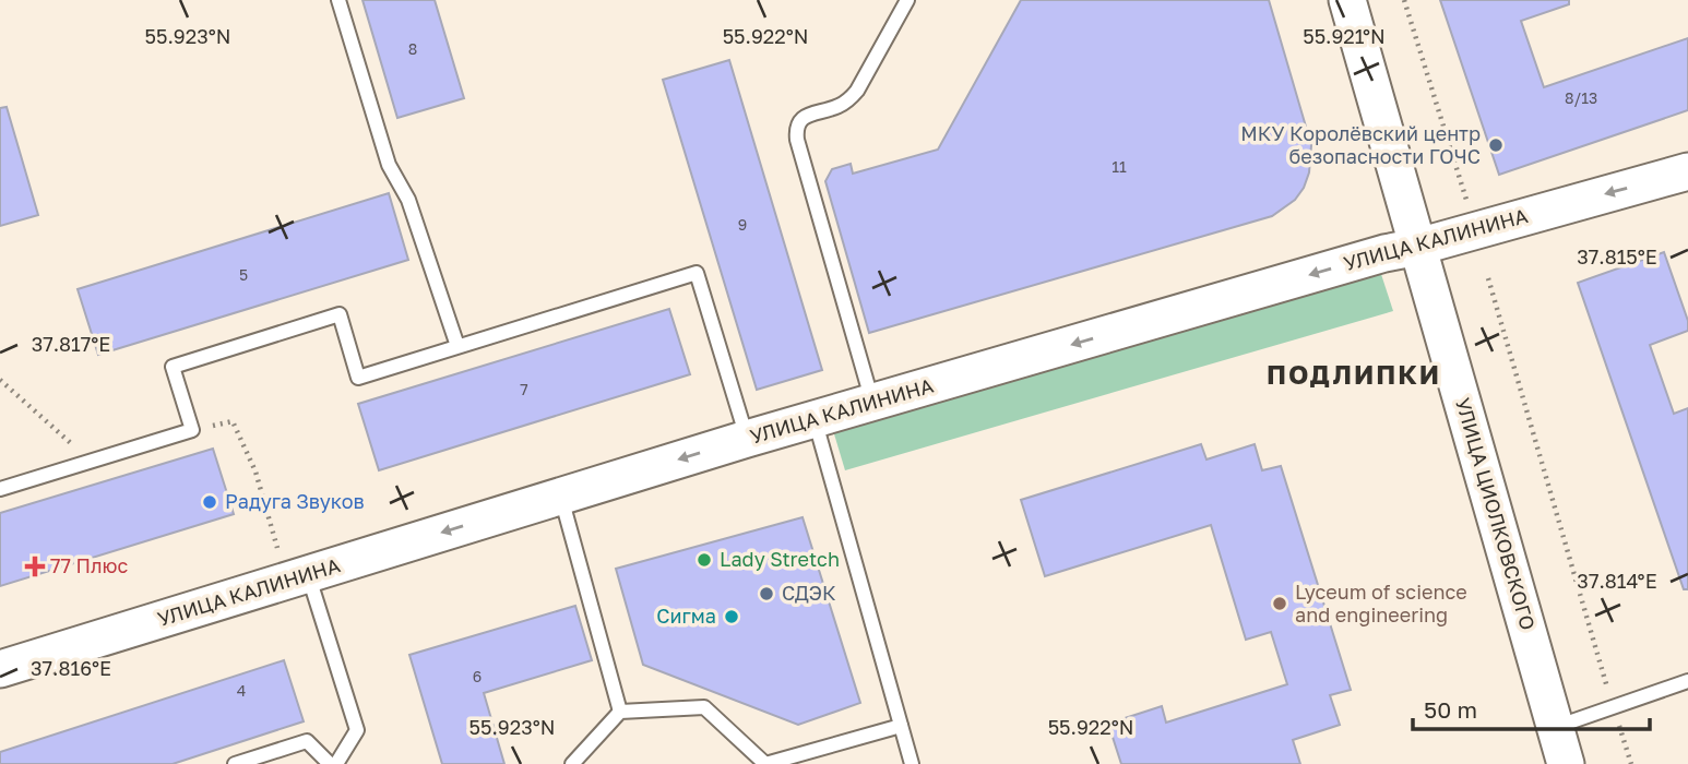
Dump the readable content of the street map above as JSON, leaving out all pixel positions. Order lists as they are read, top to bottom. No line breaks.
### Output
{"streets":{"street":["УЛИЦА КАЛИНИНА","УЛИЦА ЦИОЛКОВСКОГО"]},"crossings":[["УЛИЦА КАЛИНИНА","УЛИЦА ЦИОЛКОВСКОГО"]],"one_way":["УЛИЦА КАЛИНИНА"],"districts":["ПОДЛИПКИ"],"places":{"other":["МКУ Королёвский центр безопасности ГОЧС","Радуга Звуков","Lady Stretch","СДЭК","Lyceum of science and engineering","Сигма"],"health":["77 Плюс"]},"house_numbers":["8","8/13","11","9","5","7","6","4"],"scale_bar":"50 m","coordinates":["55.923°N","55.922°N","55.921°N","37.815°E","37.817°E","37.814°E","37.816°E"]}
